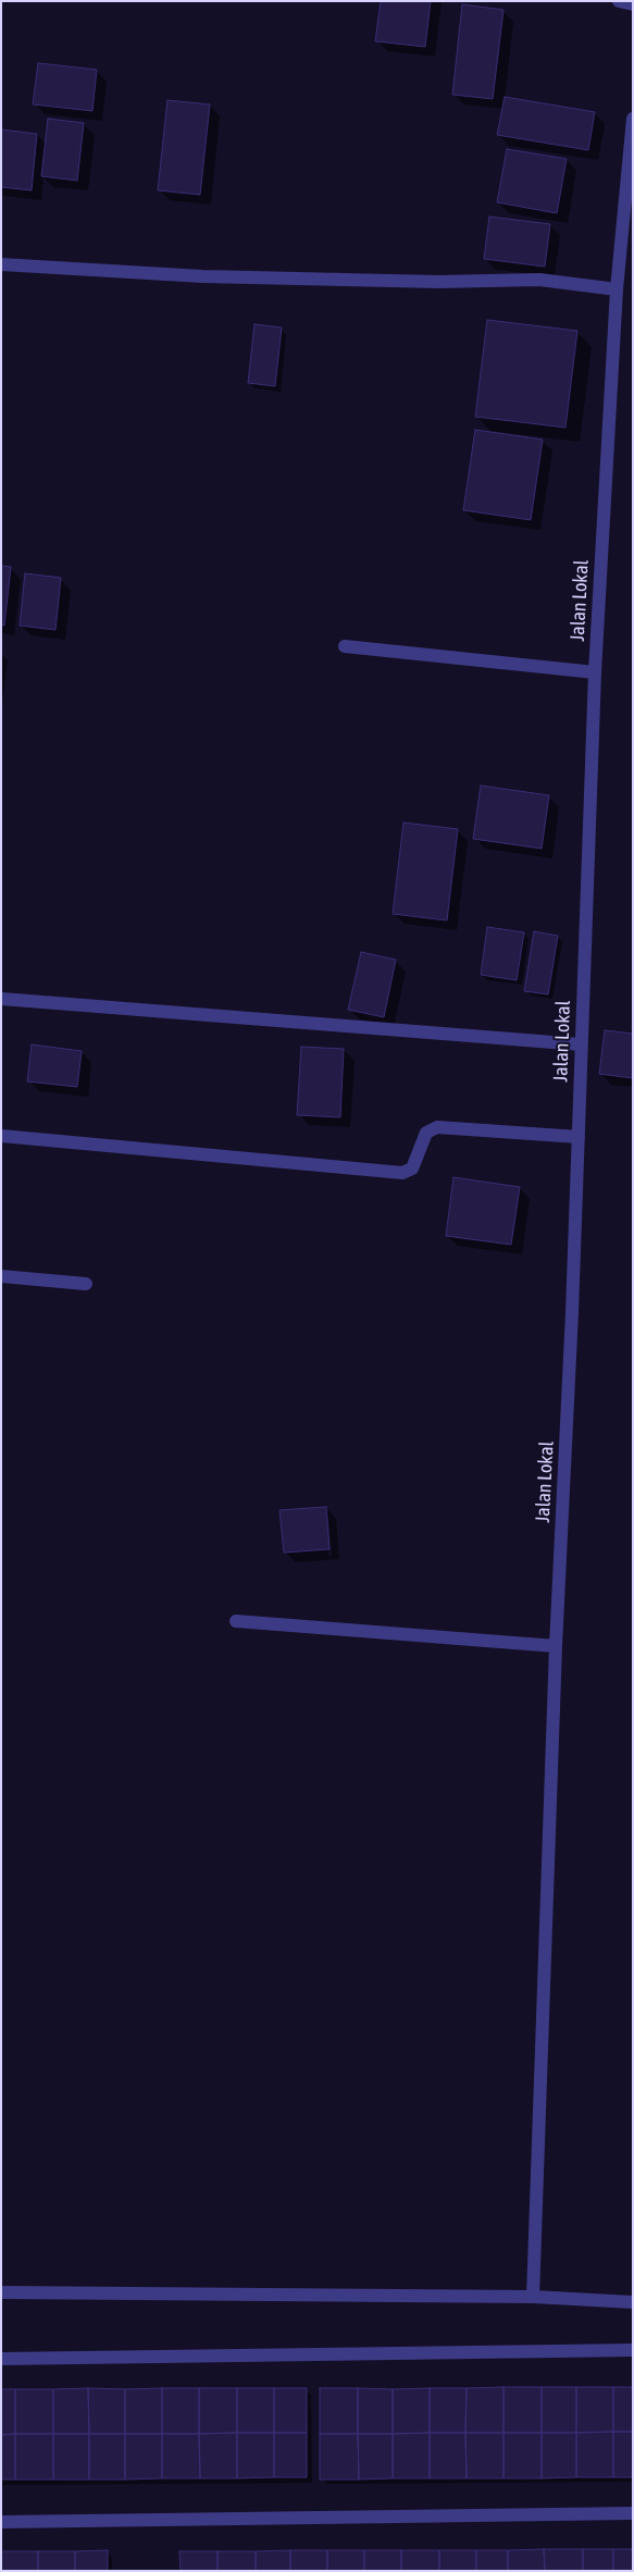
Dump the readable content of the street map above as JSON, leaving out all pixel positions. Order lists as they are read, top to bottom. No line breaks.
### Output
{"streets":{"street":["Jalan Lokal"]}}
